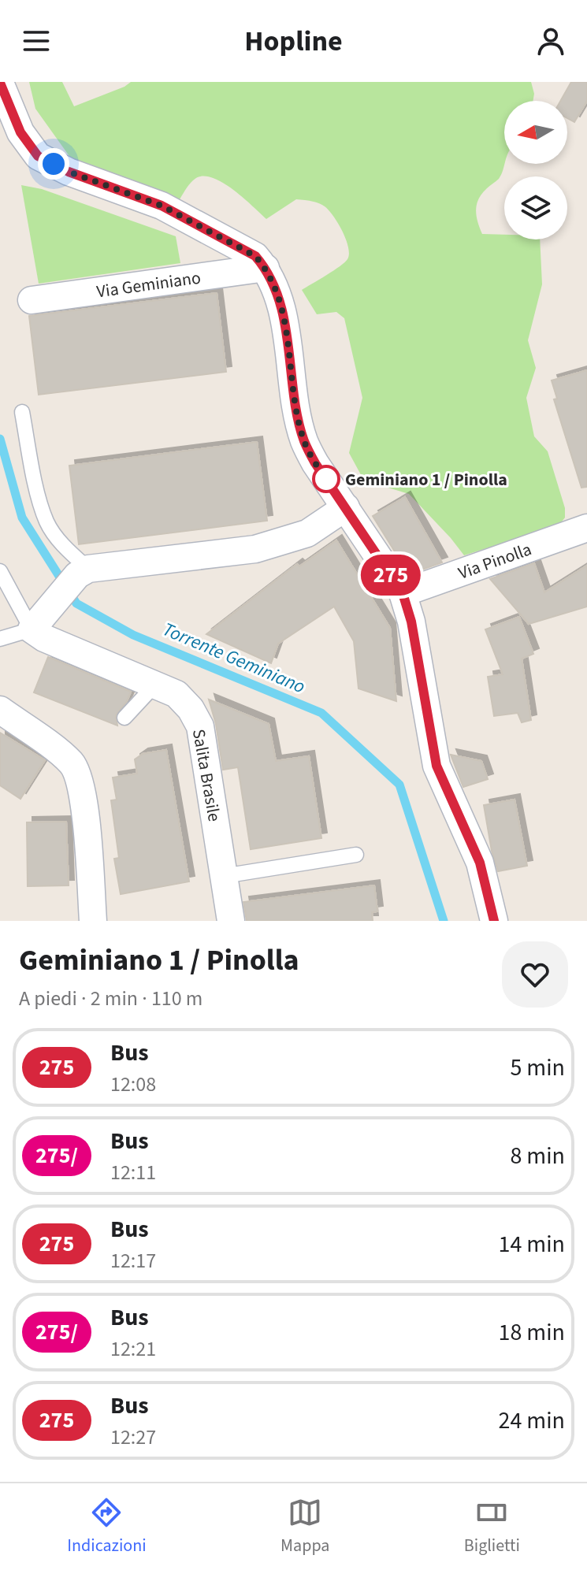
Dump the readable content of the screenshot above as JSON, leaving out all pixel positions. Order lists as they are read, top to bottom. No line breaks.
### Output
{"streets":{"street":["Via Geminiano","Via Pinolla","Salita Brasile"]},"water":["Torrente Geminiano"],"places":["Geminiano 1 / Pinolla"],"lines":["bus line 275"],"north":"left","page":{"header":"Hopline","on_map":"275","heading":["Geminiano 1 / Pinolla","A piedi · 2 min · 110 m"],"list":[{"mark":"275","name":"Bus","note":"12:08","value":"5 min"},{"mark":"275/","name":"Bus","note":"12:11","value":"8 min"},{"mark":"275","name":"Bus","note":"12:17","value":"14 min"},{"mark":"275/","name":"Bus","note":"12:21","value":"18 min"},{"mark":"275","name":"Bus","note":"12:27","value":"24 min"}],"tabs":["Indicazioni","Mappa","Biglietti"]}}
